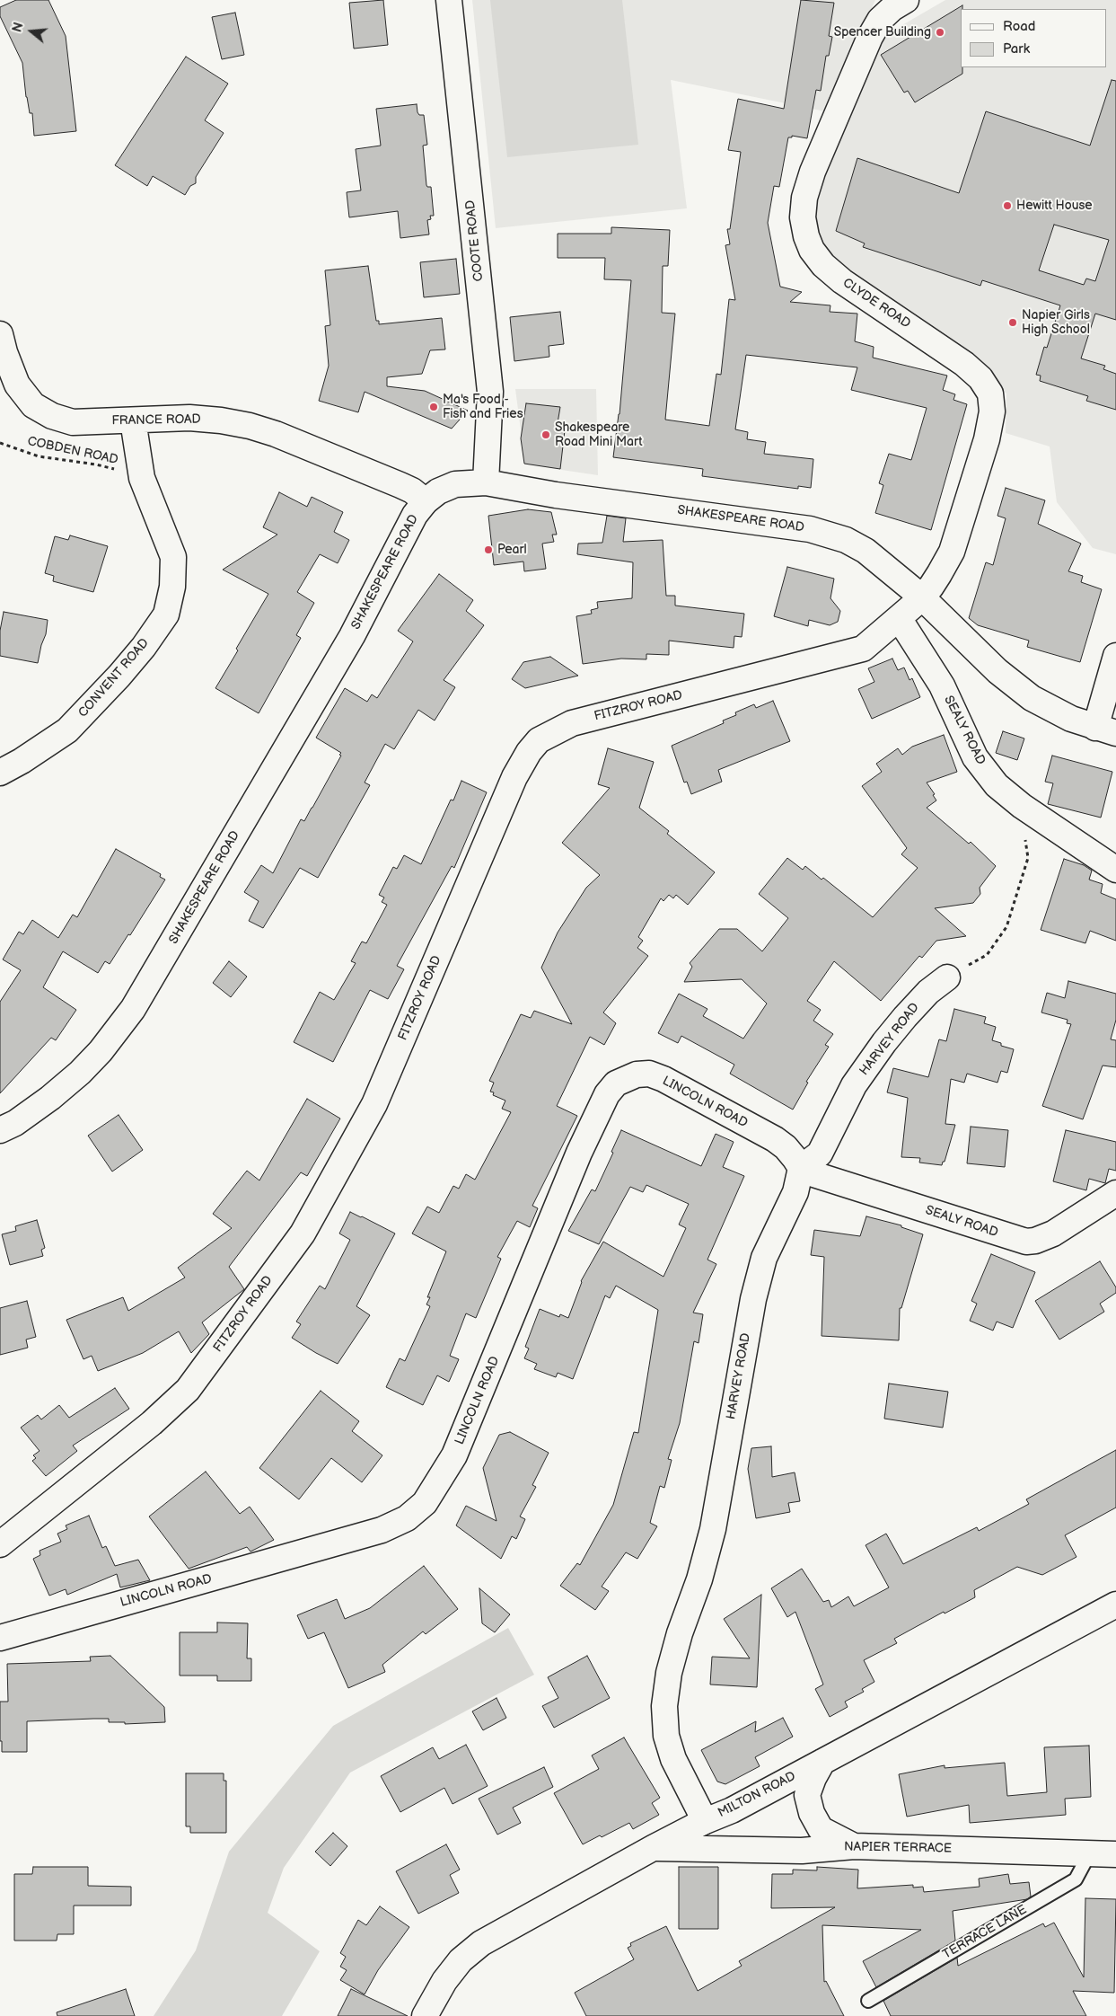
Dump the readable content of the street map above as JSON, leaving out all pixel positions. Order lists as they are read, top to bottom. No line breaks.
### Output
{"streets":{"street":["COOTE ROAD","CLYDE ROAD","FRANCE ROAD","SHAKESPEARE ROAD","CONVENT ROAD","FITZROY ROAD","SEALY ROAD","HARVEY ROAD","LINCOLN ROAD","MILTON ROAD","NAPIER TERRACE"],"lane":["TERRACE LANE"],"path":["COBDEN ROAD"]},"crossings":[["COOTE ROAD","SHAKESPEARE ROAD"],["CLYDE ROAD","SHAKESPEARE ROAD"],["CLYDE ROAD","FITZROY ROAD"],["FRANCE ROAD","SHAKESPEARE ROAD"],["FRANCE ROAD","CONVENT ROAD"],["COBDEN ROAD","CONVENT ROAD"],["SHAKESPEARE ROAD","FITZROY ROAD"],["FITZROY ROAD","SEALY ROAD"],["SEALY ROAD","HARVEY ROAD"],["SEALY ROAD","LINCOLN ROAD"],["HARVEY ROAD","LINCOLN ROAD"],["HARVEY ROAD","MILTON ROAD"],["MILTON ROAD","NAPIER TERRACE"],["NAPIER TERRACE","TERRACE LANE"]],"places":["Spencer Building","Hewitt House","Napier Girls High School","Ma's Food - Fish and Fries","Shakespeare Road Mini Mart","Pearl"],"legend":["Road","Park"],"north":"left"}
